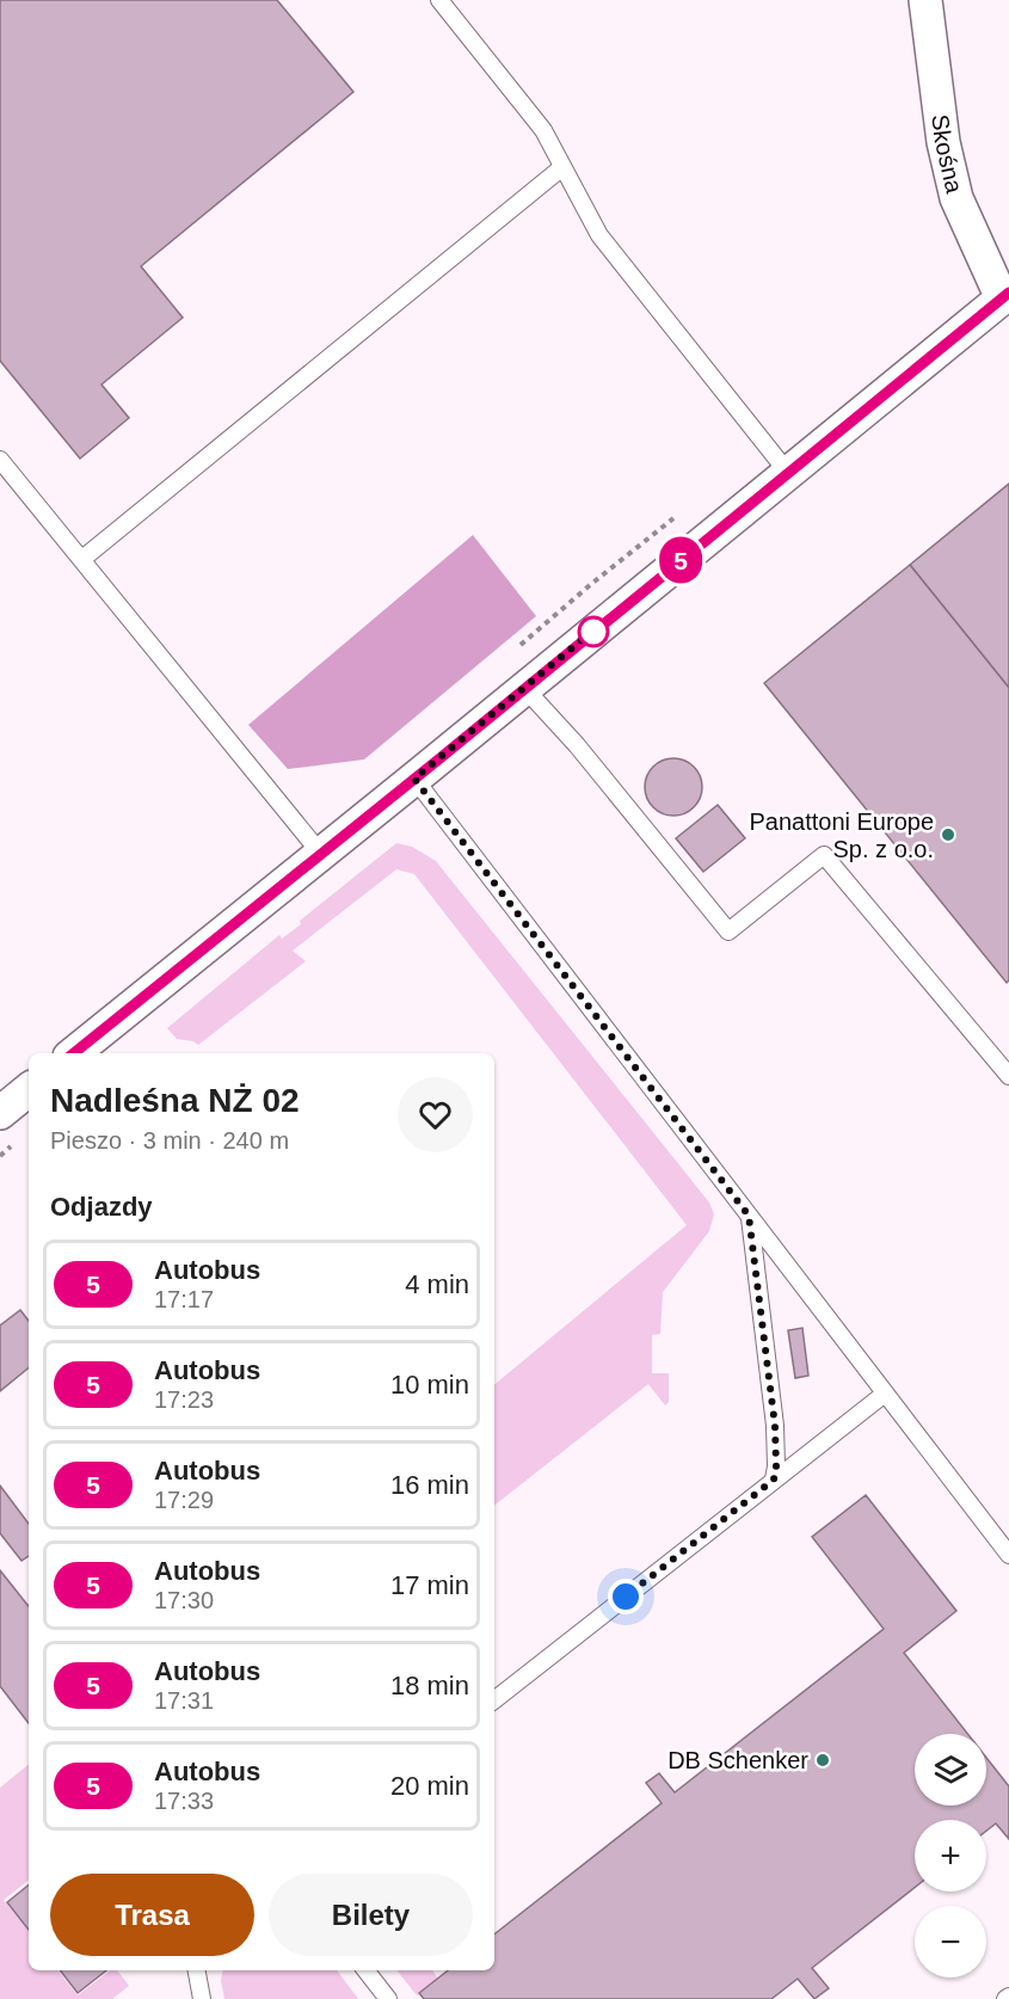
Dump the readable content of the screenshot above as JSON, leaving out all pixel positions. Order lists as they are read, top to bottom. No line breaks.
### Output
{"streets":{"street":["Skośna"]},"places":["Panattoni Europe Sp. z o.o.","DB Schenker"],"lines":["bus line 5"],"page":{"on_map":"5","heading":[["Nadleśna NŻ 02","Pieszo · 3 min · 240 m"],"Odjazdy"],"list":[{"mark":"5","name":"Autobus","note":"17:17","value":"4 min"},{"mark":"5","name":"Autobus","note":"17:23","value":"10 min"},{"mark":"5","name":"Autobus","note":"17:29","value":"16 min"},{"mark":"5","name":"Autobus","note":"17:30","value":"17 min"},{"mark":"5","name":"Autobus","note":"17:31","value":"18 min"},{"mark":"5","name":"Autobus","note":"17:33","value":"20 min"}],"map_buttons":["+","−"],"buttons":["Trasa","Bilety"]}}
